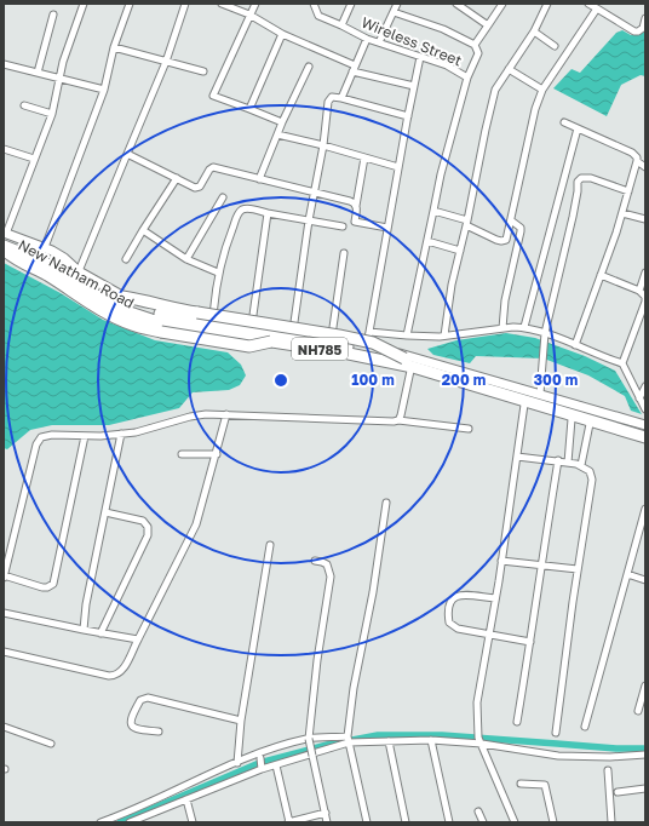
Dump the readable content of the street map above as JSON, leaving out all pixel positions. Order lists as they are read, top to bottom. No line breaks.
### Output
{"streets":{"highway":["NH785"],"main road":["New Natham Road"],"street":["Wireless Street"]},"crossings":[["New Natham Road","NH785"]],"rings":["100 m","200 m","300 m"]}
